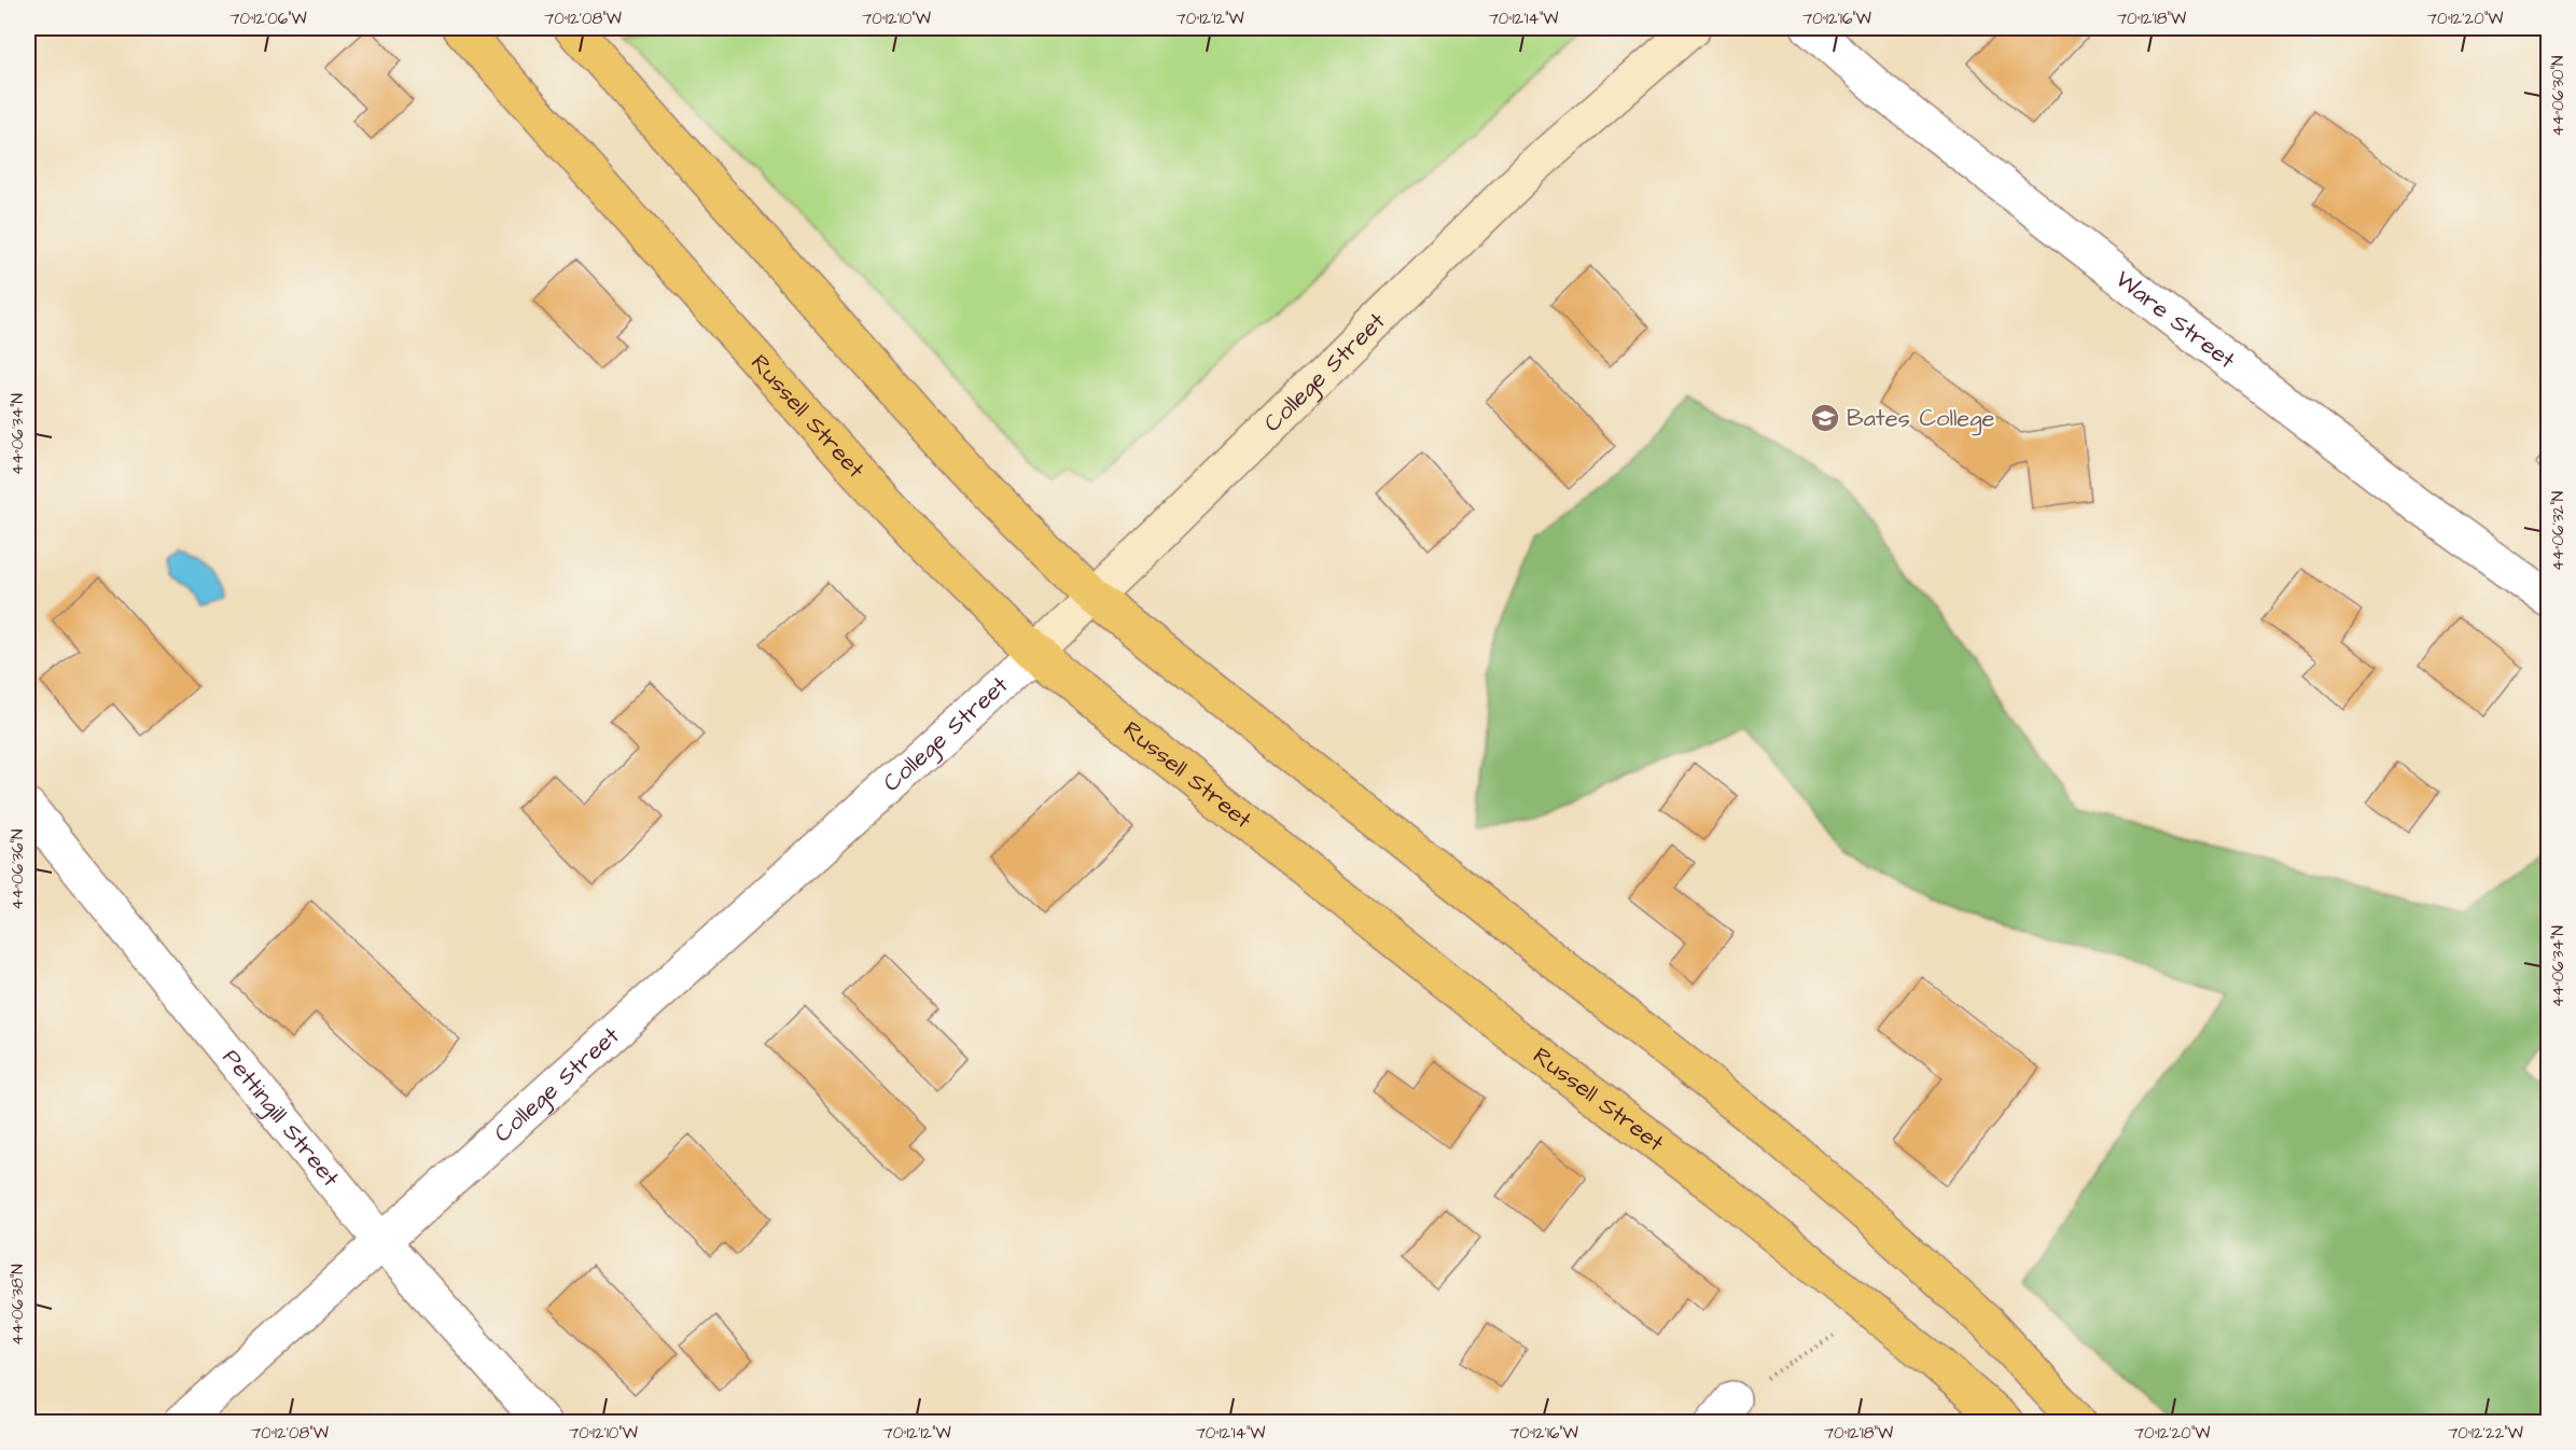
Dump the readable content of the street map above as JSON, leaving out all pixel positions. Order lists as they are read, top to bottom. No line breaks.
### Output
{"streets":{"main road":["College Street","Russell Street"],"street":["Ware Street","Pettingill Street"]},"crossings":[["College Street","Russell Street"],["College Street","Pettingill Street"]],"places":{"school or university":["Bates College"]},"coordinates":["70°12'06\"W","70°12'08\"W","70°12'10\"W","70°12'12\"W","70°12'14\"W","70°12'16\"W","70°12'18\"W","70°12'20\"W","44°06'30\"N","44°06'34\"N","44°06'32\"N","44°06'36\"N","44°06'38\"N","70°12'22\"W"]}
